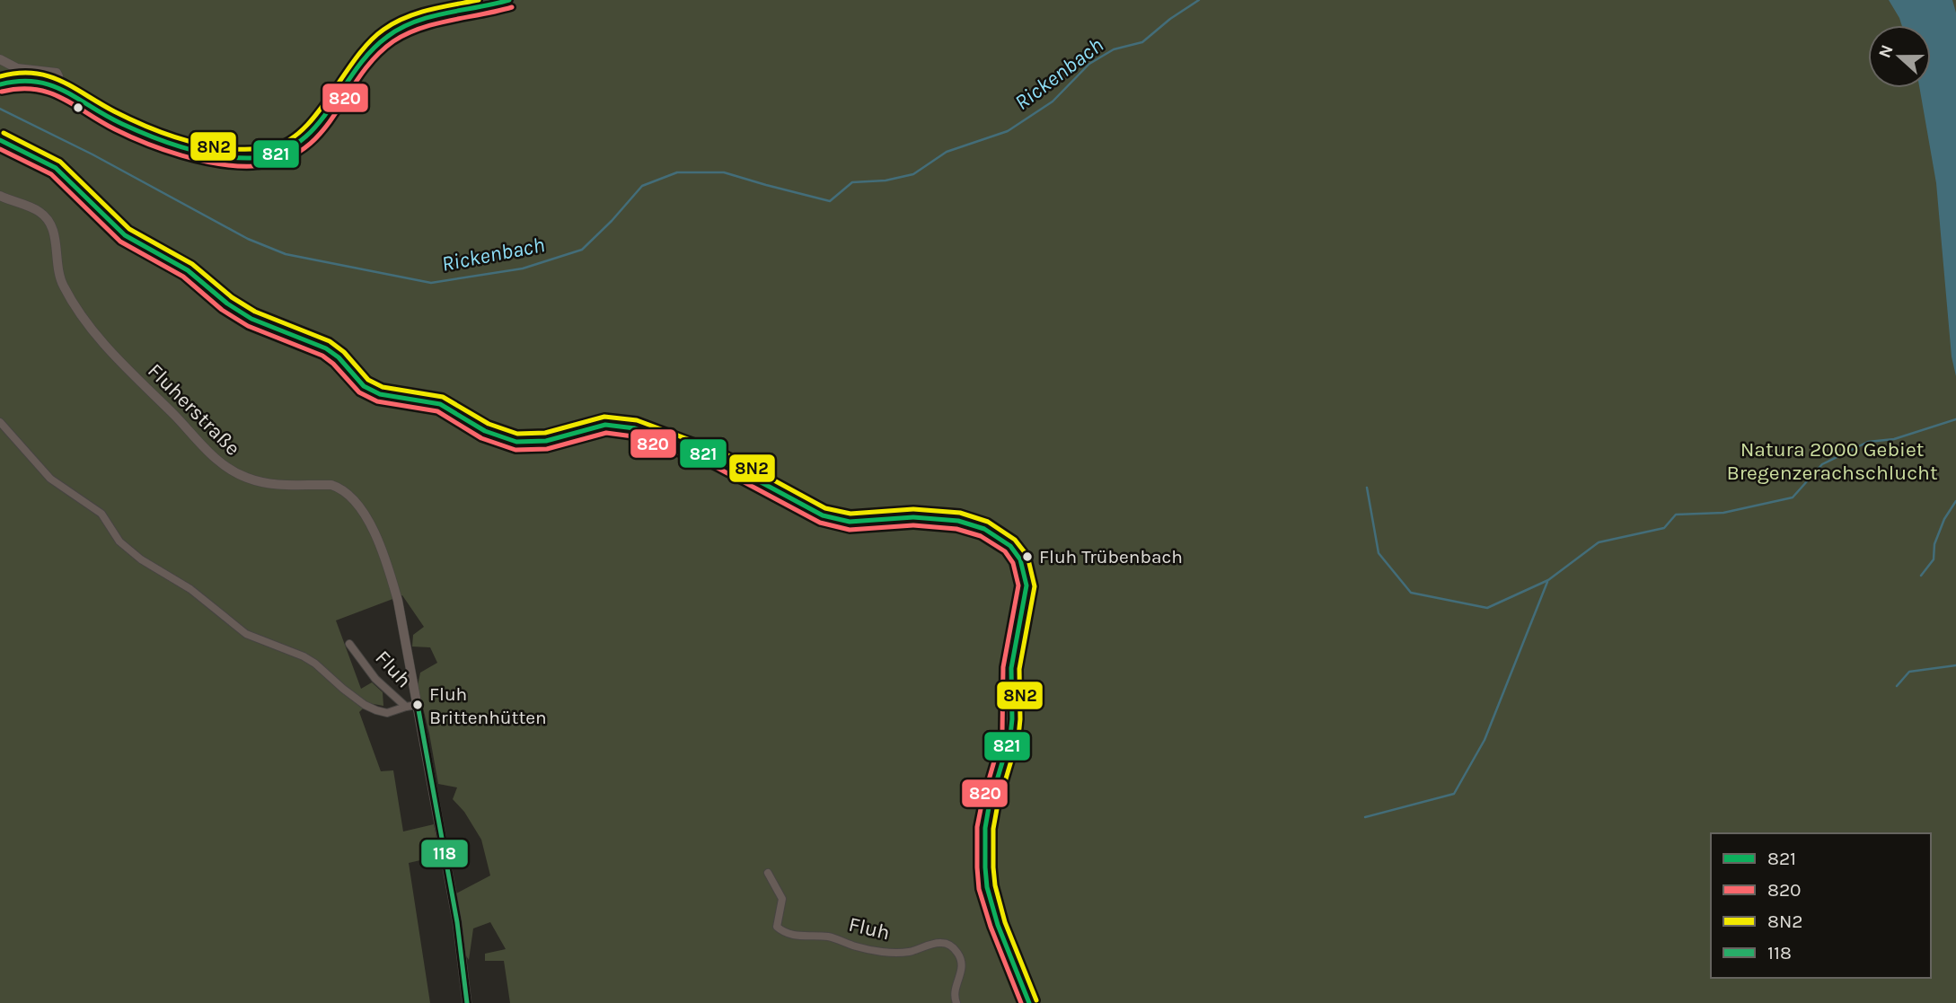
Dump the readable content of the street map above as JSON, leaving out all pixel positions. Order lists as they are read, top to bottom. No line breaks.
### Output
{"streets":{"street":["Fluherstraße","Fluh"]},"crossings":[["Fluherstraße","Fluh"]],"water":["Rickenbach"],"parks":["Natura 2000 Gebiet Bregenzerachschlucht"],"places":["Fluh Trübenbach","Fluh Brittenhütten"],"lines":["transit line 821","transit line 8N2","transit line 820","transit line 118"],"legend":["821","820","8N2","118"],"north":"left"}
